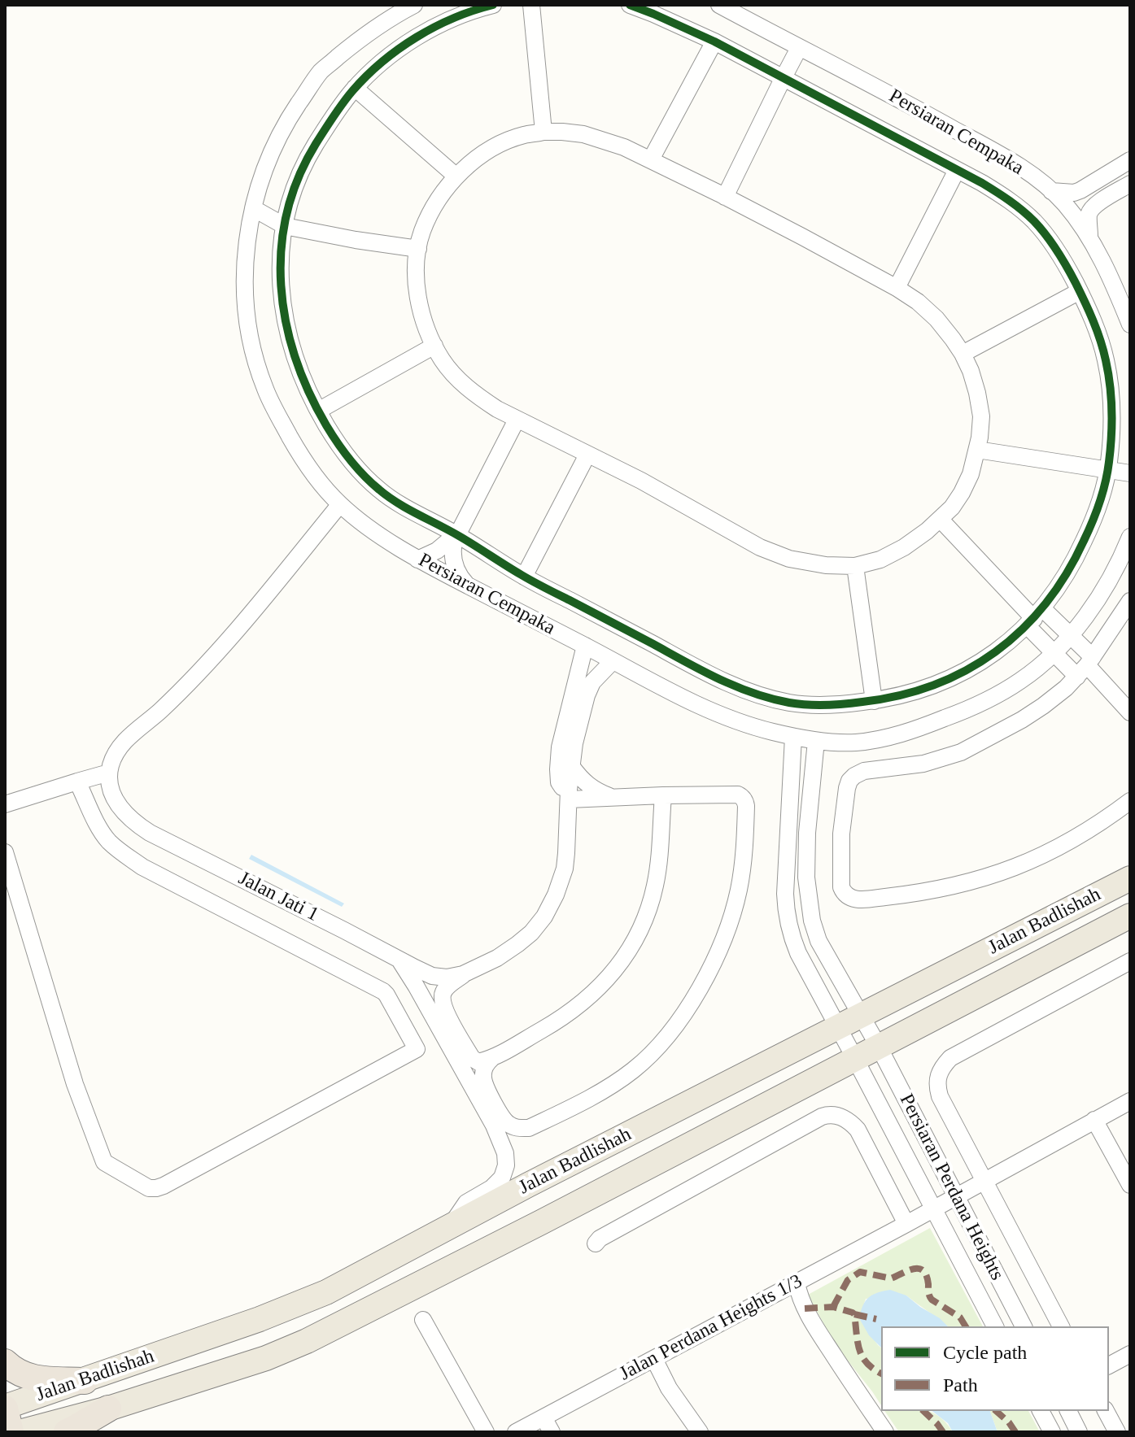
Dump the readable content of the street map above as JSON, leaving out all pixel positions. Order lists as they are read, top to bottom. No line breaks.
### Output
{"streets":{"main road":["Jalan Badlishah"],"street":["Persiaran Cempaka","Jalan Jati 1","Persiaran Perdana Heights","Jalan Perdana Heights 1/3"]},"crossings":[["Persiaran Cempaka","Jalan Jati 1"],["Persiaran Cempaka","Persiaran Perdana Heights"],["Jalan Badlishah","Persiaran Perdana Heights"],["Persiaran Perdana Heights","Jalan Perdana Heights 1/3"]],"legend":["Cycle path","Path"]}
